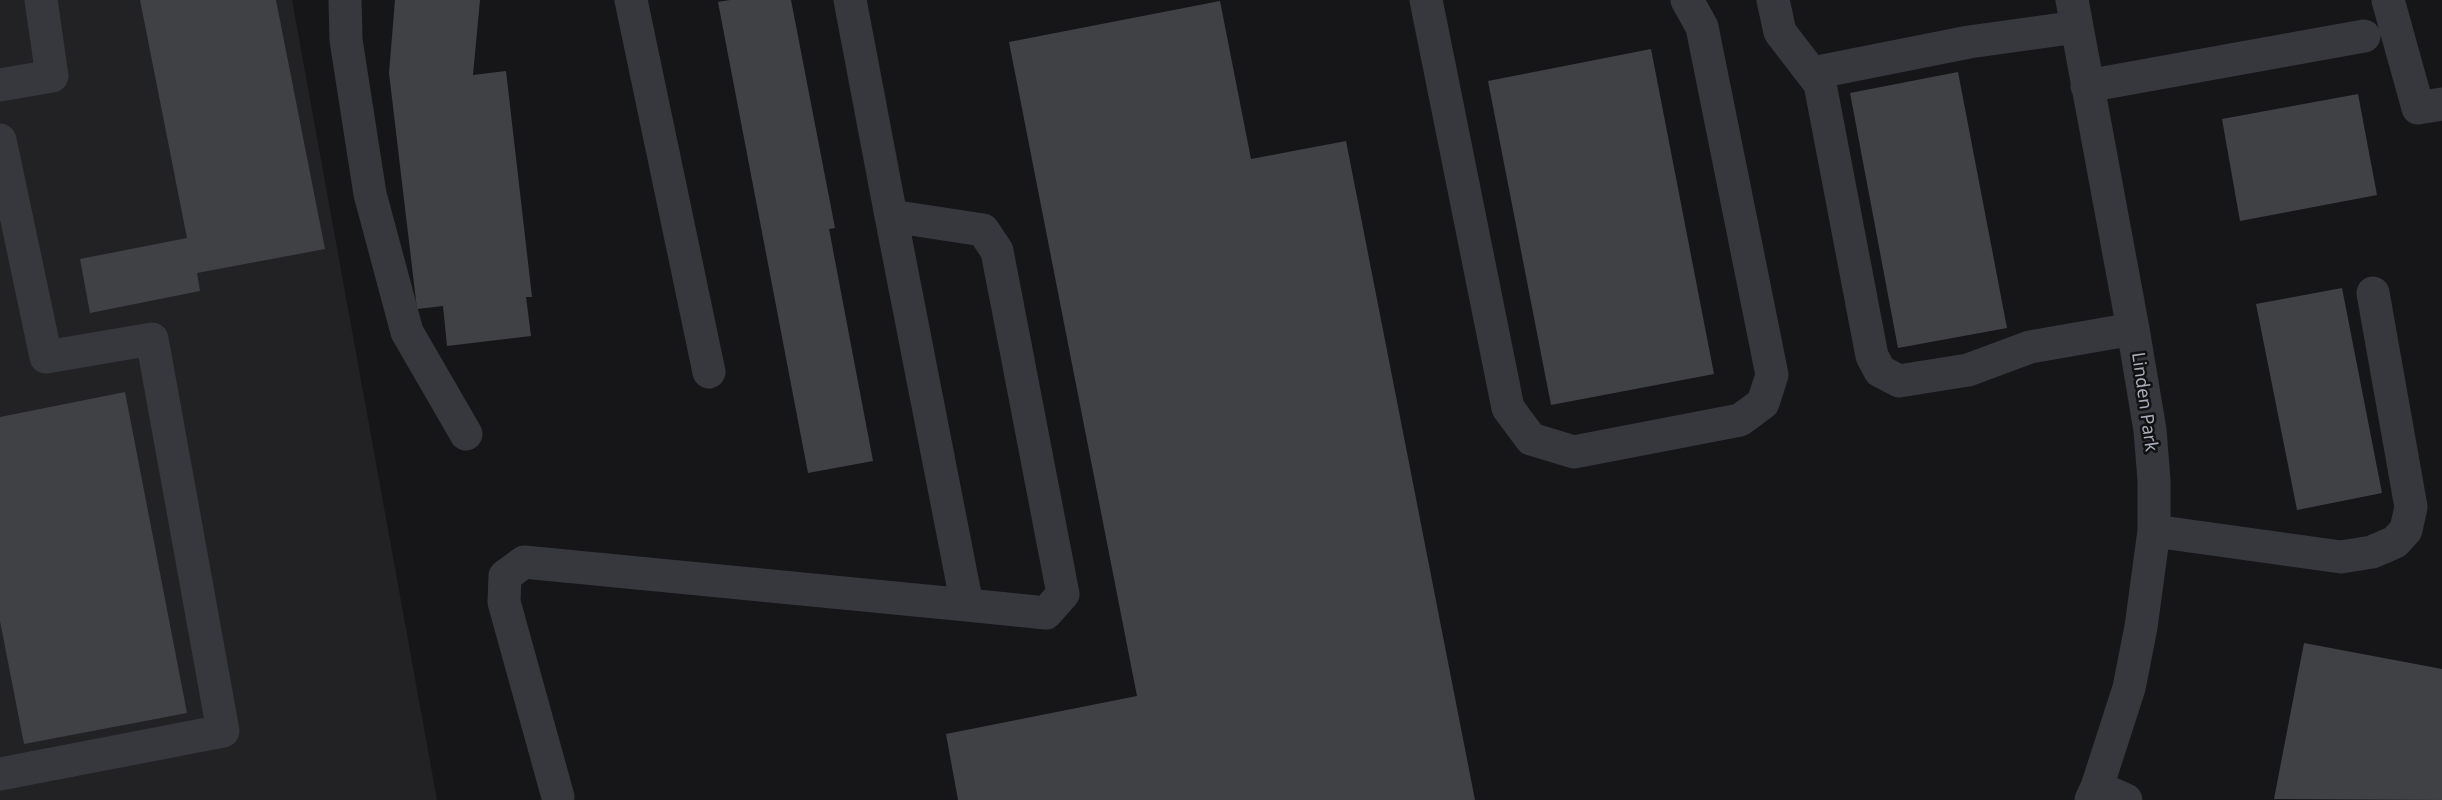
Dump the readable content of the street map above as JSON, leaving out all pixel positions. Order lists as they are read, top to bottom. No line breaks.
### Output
{"streets":{"street":["Linden Park"]}}
